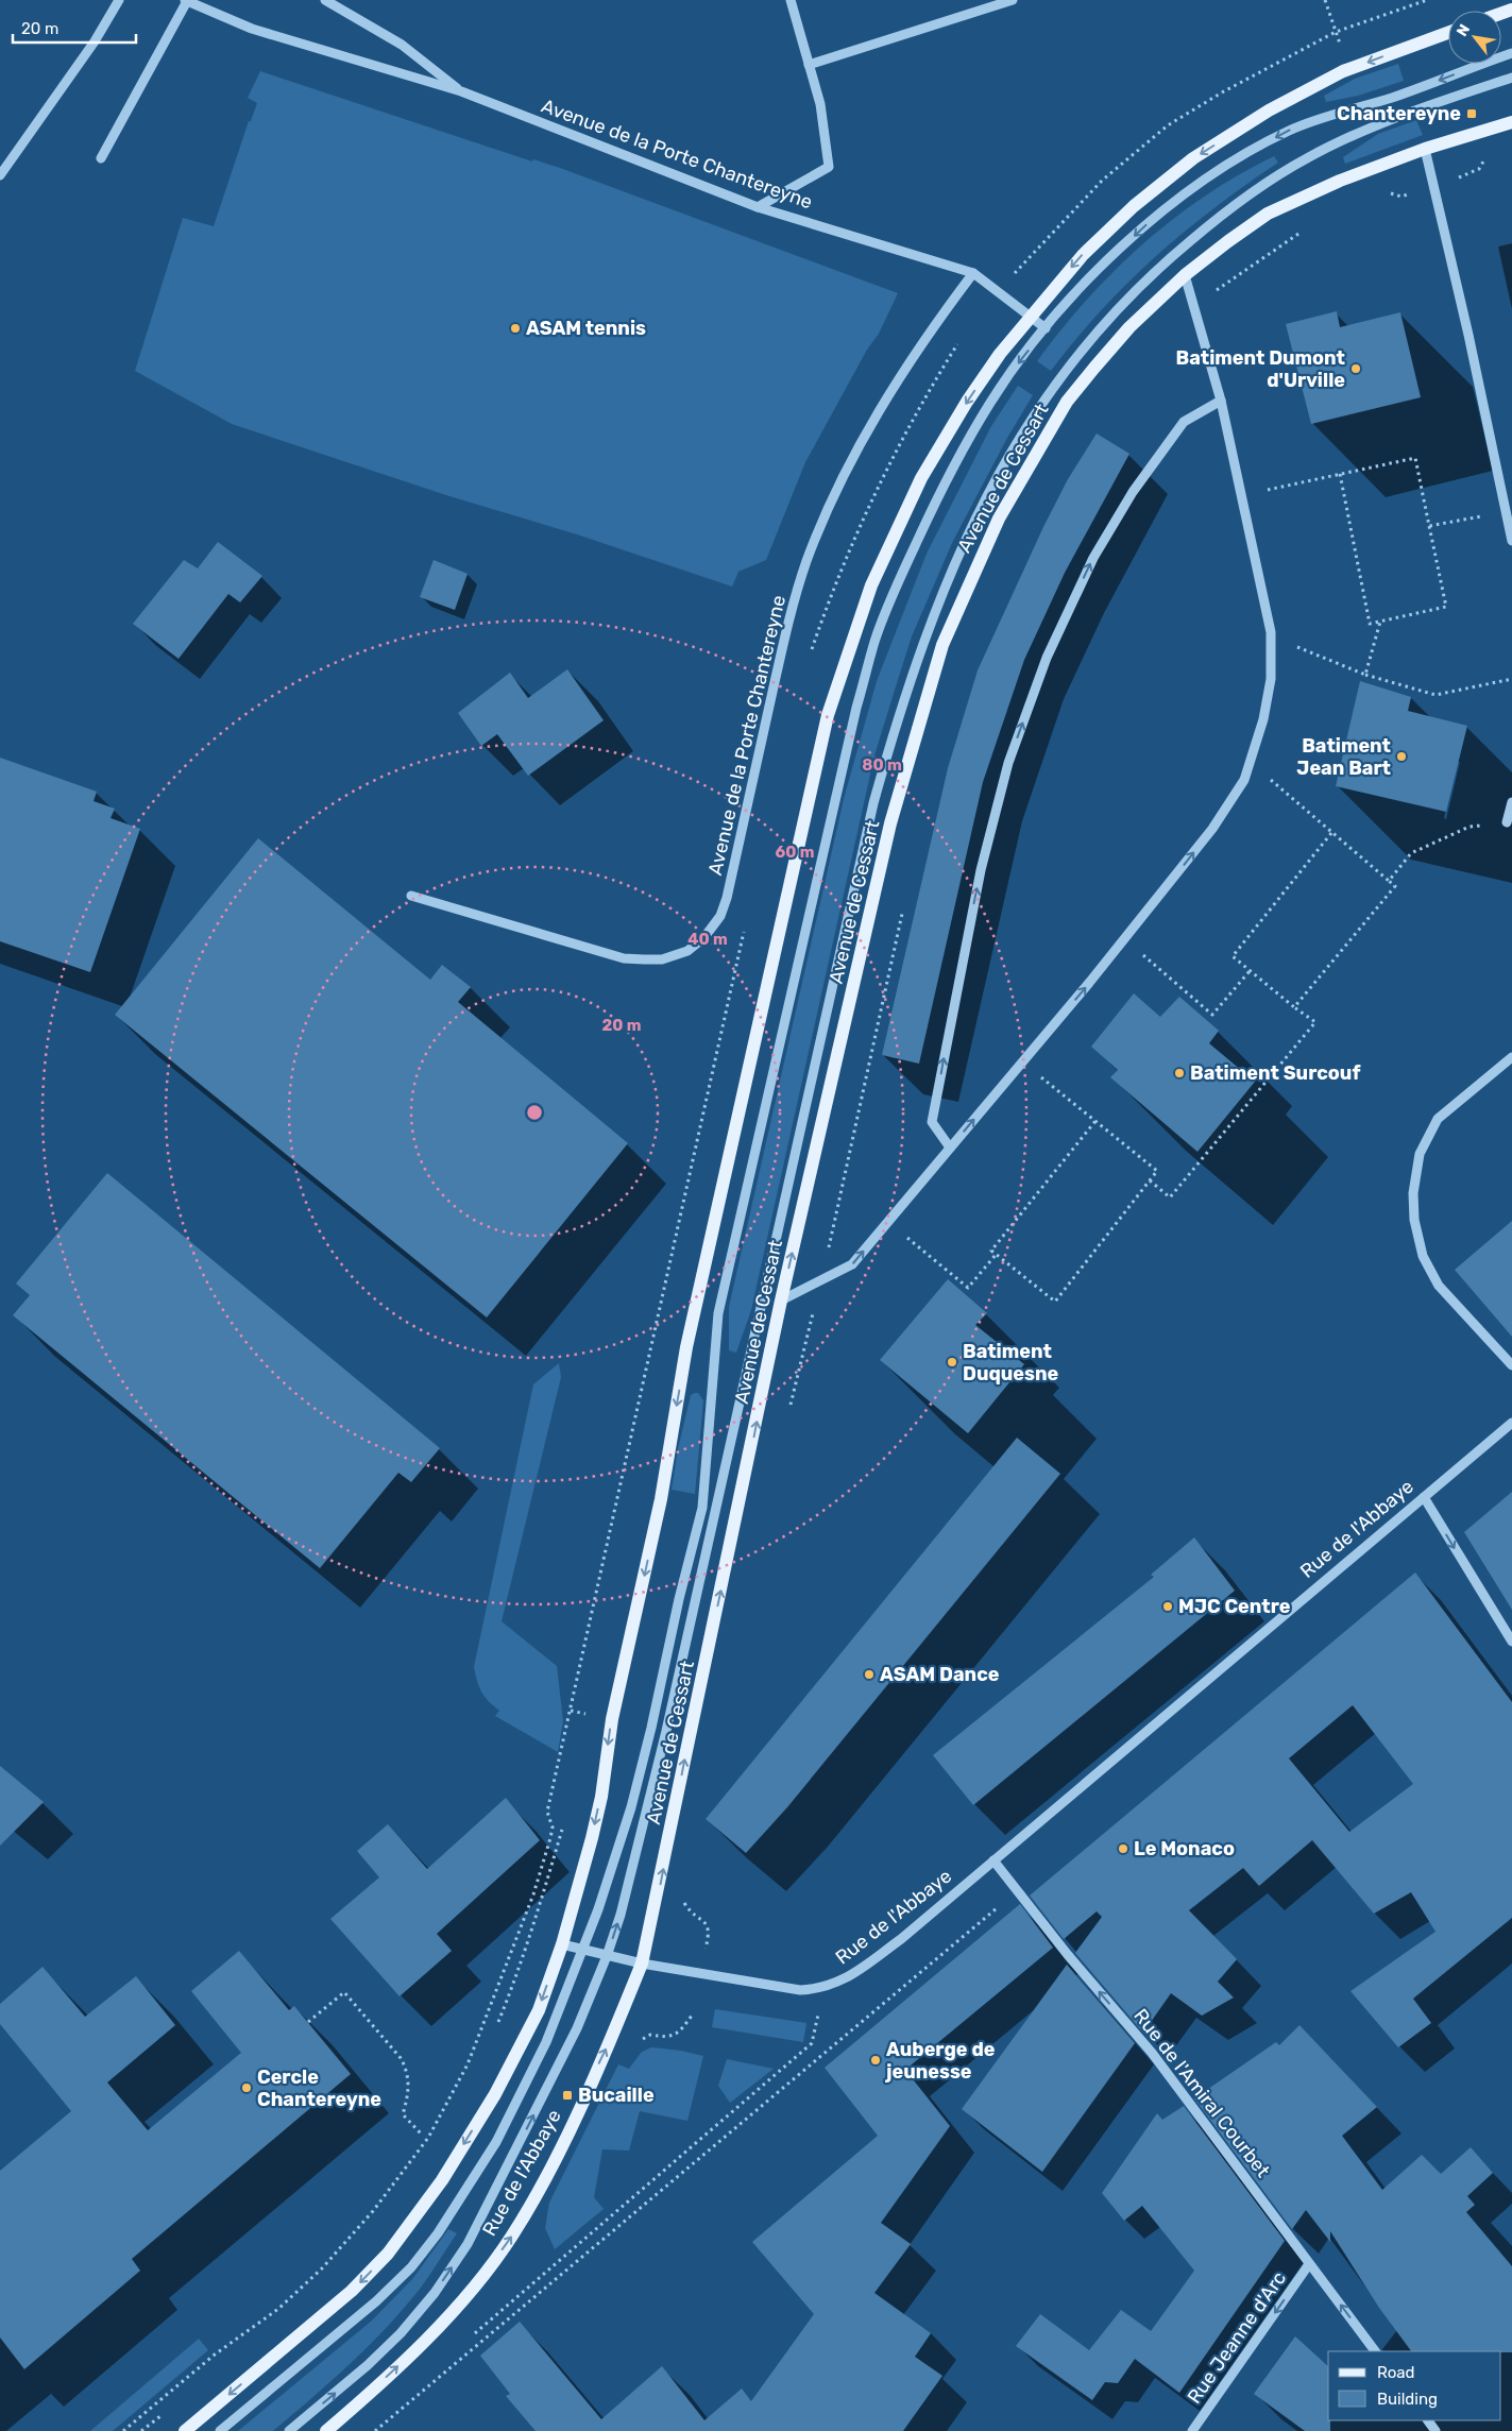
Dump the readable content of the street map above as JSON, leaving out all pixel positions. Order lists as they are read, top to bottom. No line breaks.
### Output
{"streets":{"main road":["Avenue de Cessart","Rue de l'Abbaye"],"street":["Avenue de la Porte Chantereyne","Rue de l'Amiral Courbet","Rue Jeanne d'Arc"]},"crossings":[["Avenue de Cessart","Rue de l'Abbaye"],["Rue de l'Abbaye","Rue de l'Amiral Courbet"],["Rue de l'Amiral Courbet","Rue Jeanne d'Arc"]],"one_way":["Rue de l'Amiral Courbet","Rue Jeanne d'Arc"],"places":{"transit":["Chantereyne","Bucaille"],"other":["ASAM tennis","Batiment Dumont d'Urville","Batiment Jean Bart","Batiment Surcouf","Batiment Duquesne","MJC Centre","ASAM Dance","Le Monaco","Auberge de jeunesse","Cercle Chantereyne"]},"legend":["Road","Building"],"scale_bar":"20 m","north":"top left","rings":["80 m","60 m","40 m","20 m"]}
